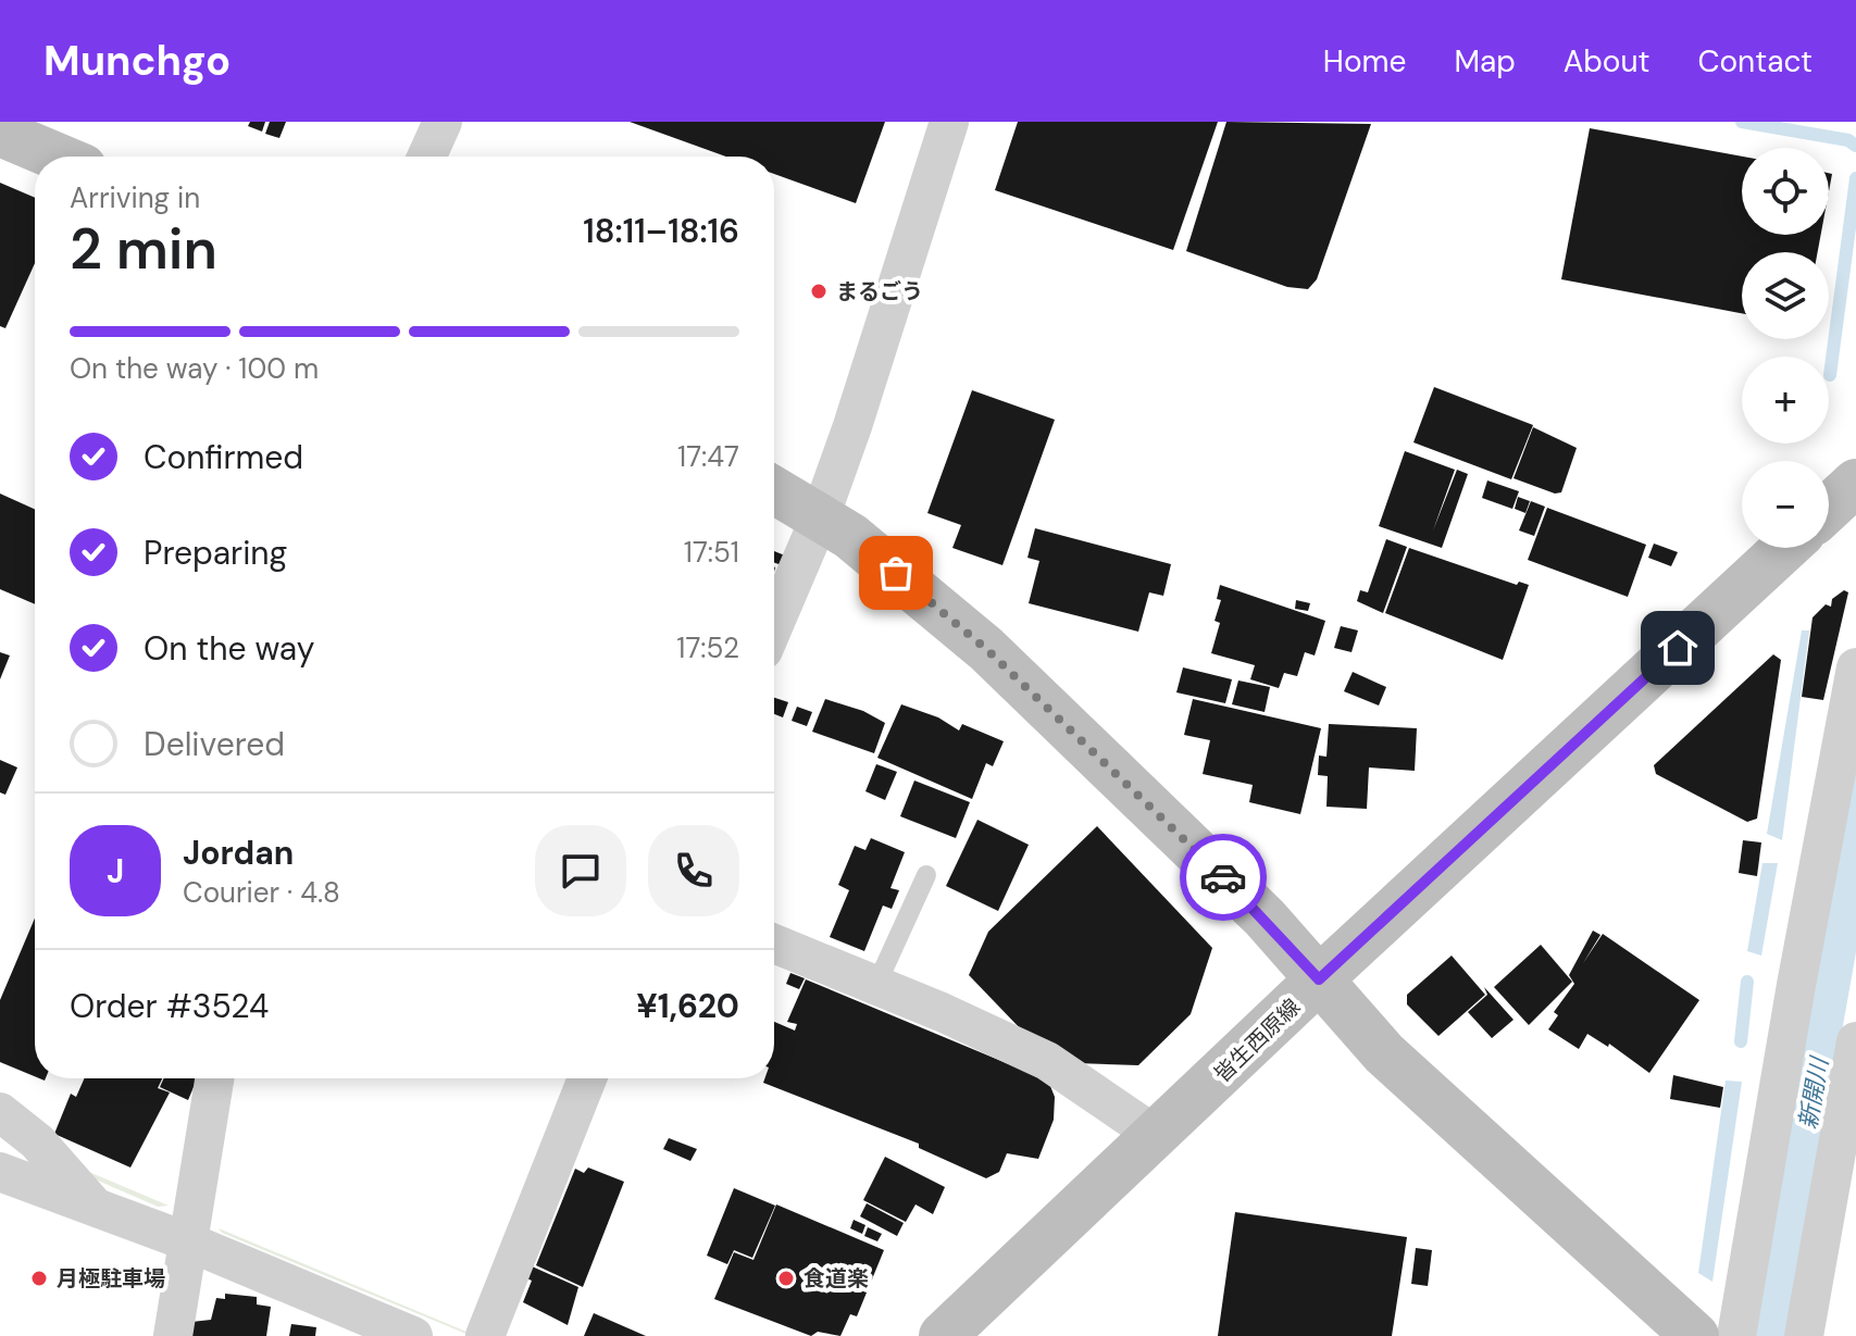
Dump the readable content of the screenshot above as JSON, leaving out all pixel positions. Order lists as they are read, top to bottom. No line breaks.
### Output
{"streets":{"main road":["皆生西原線"]},"water":["新開川"],"places":["まるごう","月極駐車場","食道楽"],"page":{"header":"Munchgo","nav":["Home","Map","About","Contact"],"map_buttons":["+","−"],"heading":["2 min","Arriving in","18:11–18:16"],"panel":["Jordan","Courier · 4.8","Order #3524","¥1,620"],"bar":"On the way · 100 m","list":[["Confirmed","17:47"],["Preparing","17:51"],["On the way","17:52"],"Delivered"],"round":"J"}}
